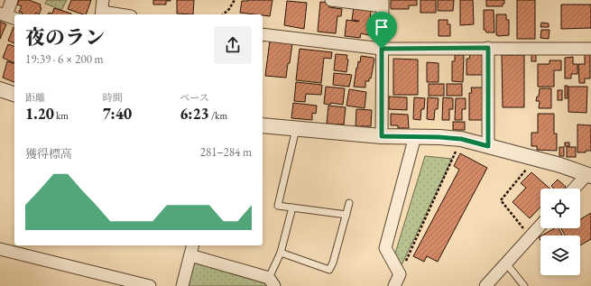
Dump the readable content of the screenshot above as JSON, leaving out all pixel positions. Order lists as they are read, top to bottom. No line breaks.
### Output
{"page":{"heading":["夜のラン","19:39 · 6 × 200 m"],"stats":[["距離","1.20 km"],["時間","7:40"],["ペース","6:23 /km"]],"chart":["獲得標高","281–284 m"]}}
